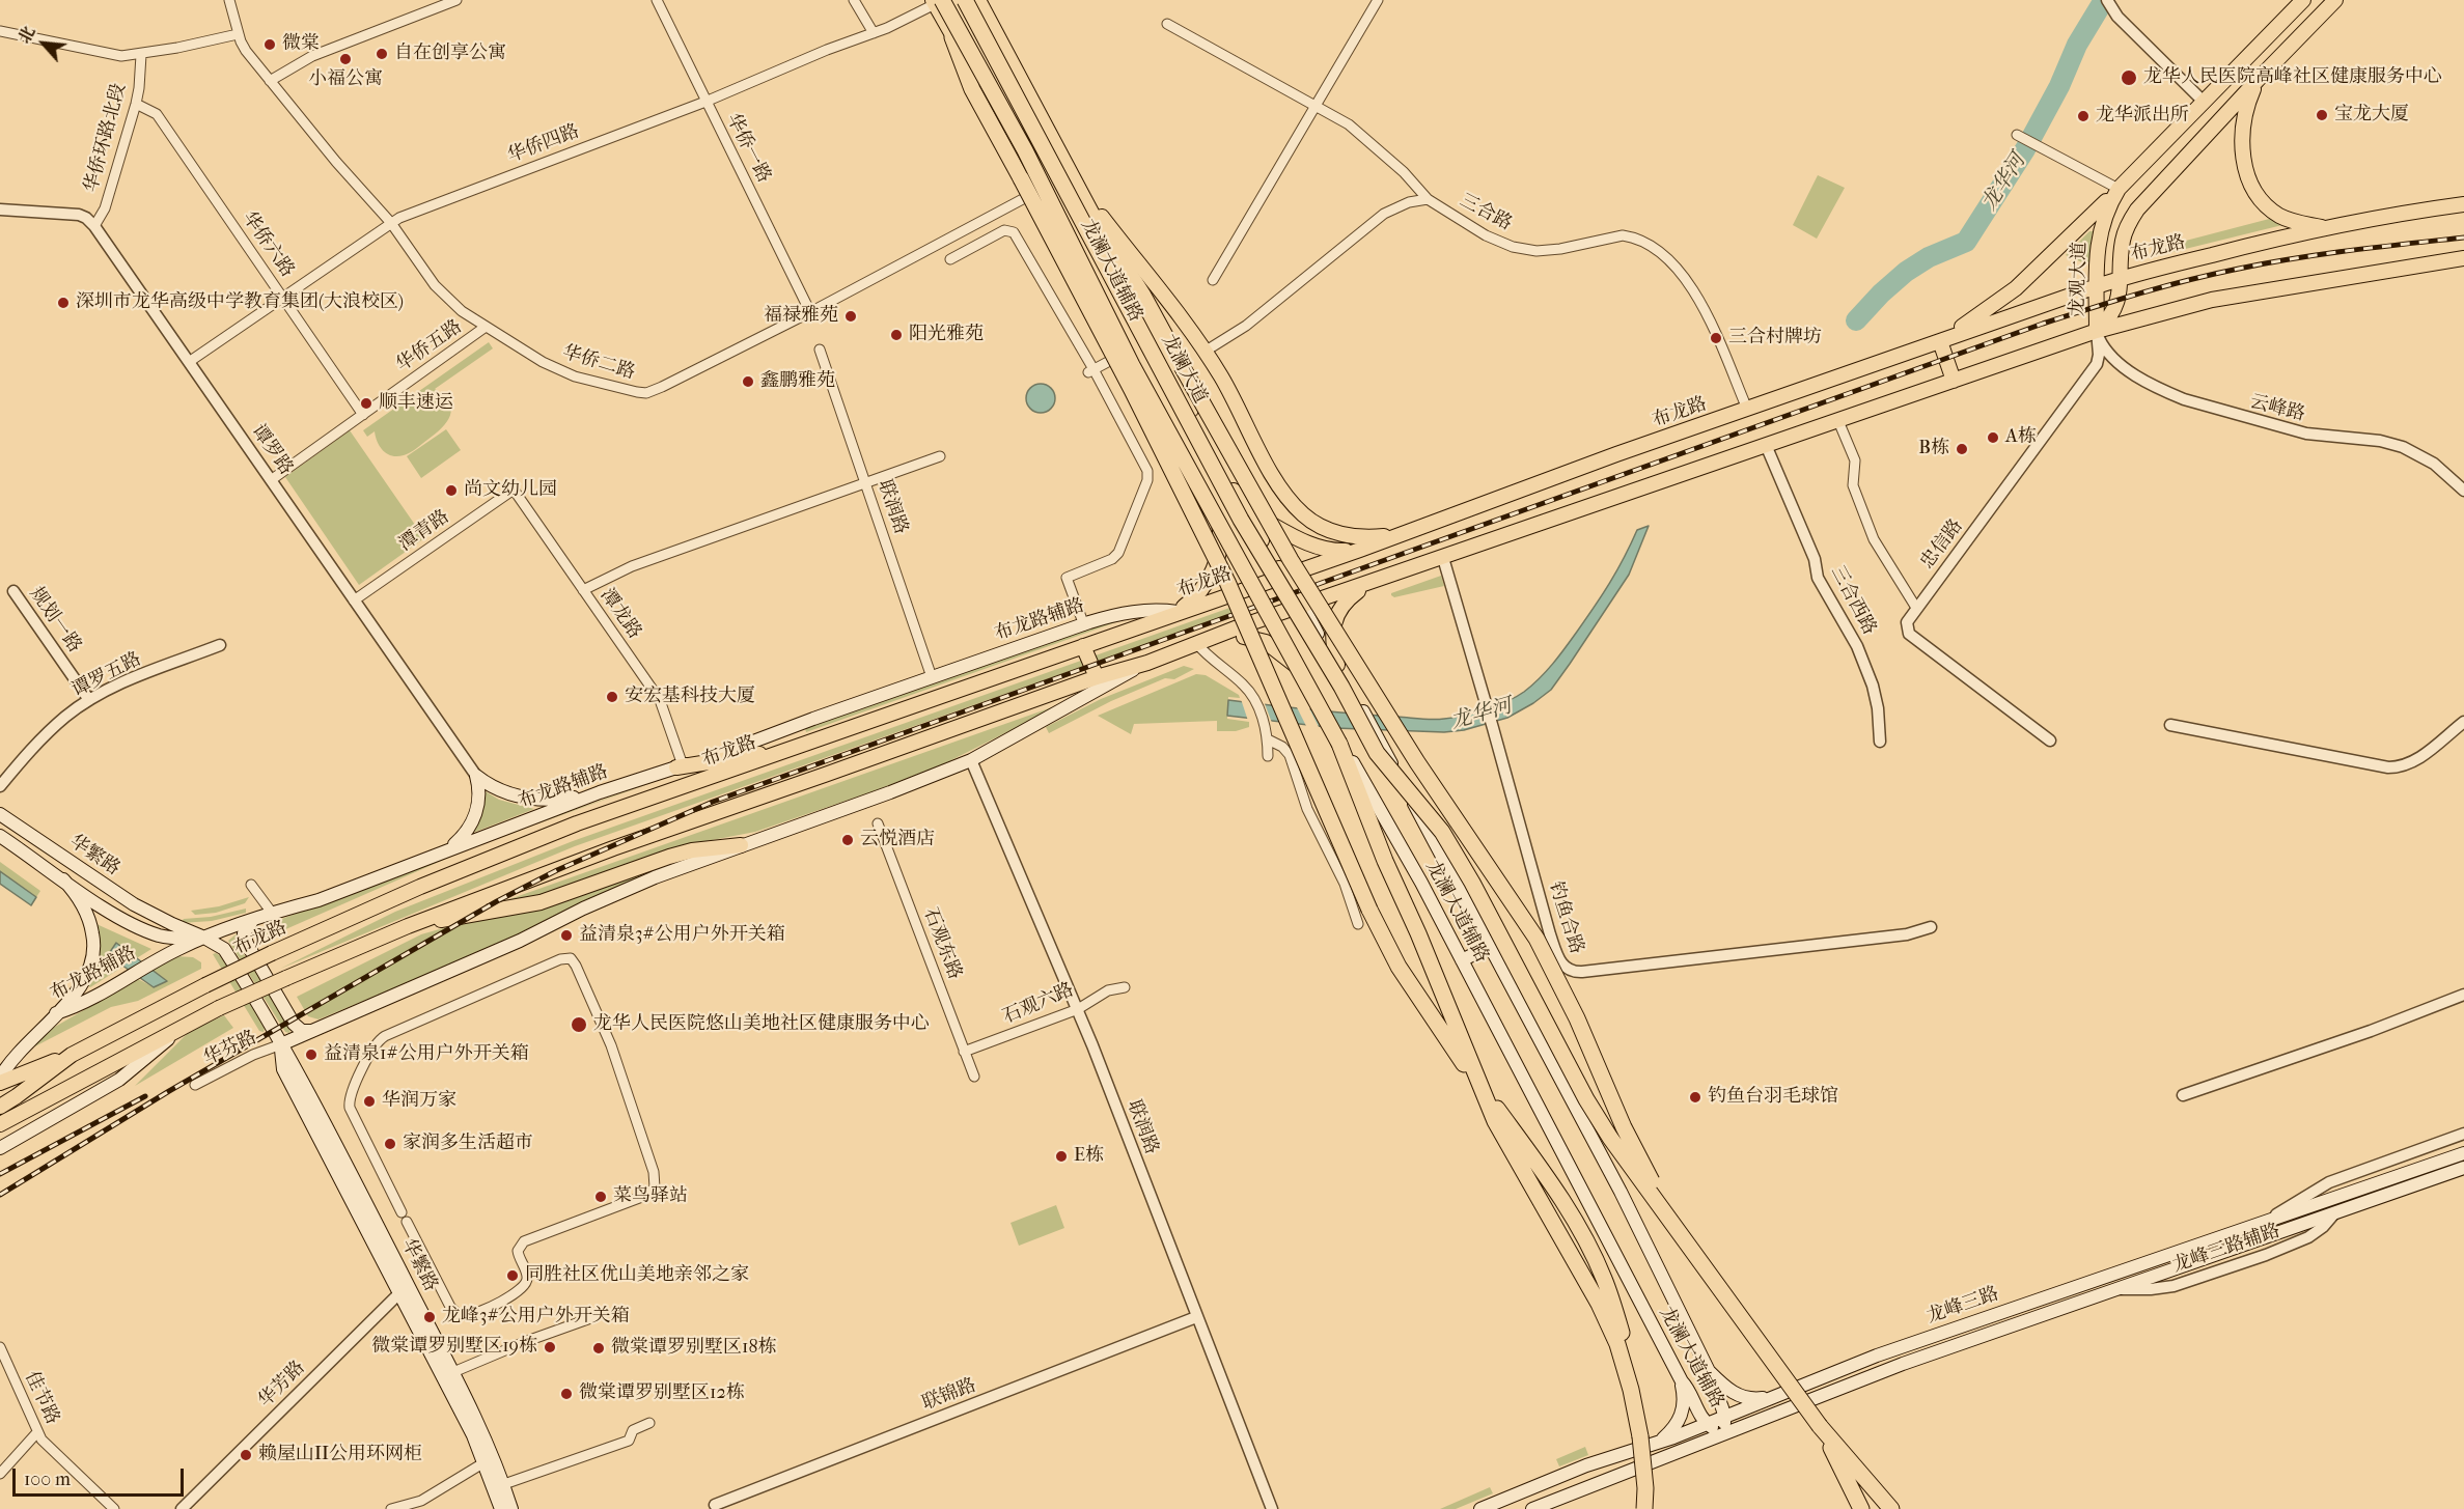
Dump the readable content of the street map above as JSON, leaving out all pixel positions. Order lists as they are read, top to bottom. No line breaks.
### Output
{"streets":{"highway":["龙澜大道"],"main road":["布龙路","龙澜大道辅路","龙观大道","布龙路辅路","华繁路","龙峰三路"],"street":["华侨环路北段","华侨四路","华侨一路","三合路","华侨六路","华侨五路","华侨二路","云峰路","谭罗路","联润路","潭青路","忠信路","三合西路","潭龙路","规划一路","谭罗五路","钓鱼合路","石观东路","石观六路","华芬路","龙峰三路辅路","华芳路","联锦路","佳节路"]},"crossings":[["华侨环路北段","华侨六路"],["华侨环路北段","谭罗路"],["华侨四路","华侨一路"],["华侨四路","华侨六路"],["华侨四路","龙澜大道辅路"],["华侨四路","华侨二路"],["华侨四路","谭罗路"],["华侨一路","华侨二路"],["三合路","布龙路"],["华侨六路","华侨五路"],["布龙路","龙澜大道辅路"],["布龙路","龙观大道"],["布龙路","布龙路辅路"],["龙澜大道辅路","华侨二路"],["龙澜大道辅路","龙澜大道"],["龙澜大道辅路","龙峰三路"],["龙观大道","云峰路"],["龙观大道","忠信路"],["华侨五路","华侨二路"],["华侨五路","谭罗路"],["云峰路","忠信路"],["谭罗路","潭青路"],["联润路","布龙路辅路"],["联润路","石观六路"],["联润路","联锦路"],["潭青路","潭龙路"],["潭龙路","布龙路辅路"],["规划一路","谭罗五路"],["布龙路辅路","华繁路"],["华繁路","华芬路"],["华繁路","华芳路"],["石观东路","石观六路"],["龙峰三路辅路","龙峰三路"]],"water":["龙华河"],"places":["微棠","自在创享公寓","小福公寓","龙华人民医院高峰社区健康服务中心","宝龙大厦","龙华派出所","深圳市龙华高级中学教育集团(大浪校区)","福禄雅苑","阳光雅苑","三合村牌坊","鑫鹏雅苑","顺丰速运","A栋","B栋","尚文幼儿园","安宏基科技大厦","云悦酒店","益清泉3#公用户外开关箱","龙华人民医院悠山美地社区健康服务中心","益清泉1#公用户外开关箱","钓鱼台羽毛球馆","华润万家","家润多生活超市","E栋","菜鸟驿站","同胜社区优山美地亲邻之家","龙峰3#公用户外开关箱","微棠谭罗别墅区19栋","微棠谭罗别墅区18栋","微棠谭罗别墅区12栋","赖屋山II公用环网柜"],"scale_bar":"100 m","north":"top left"}
